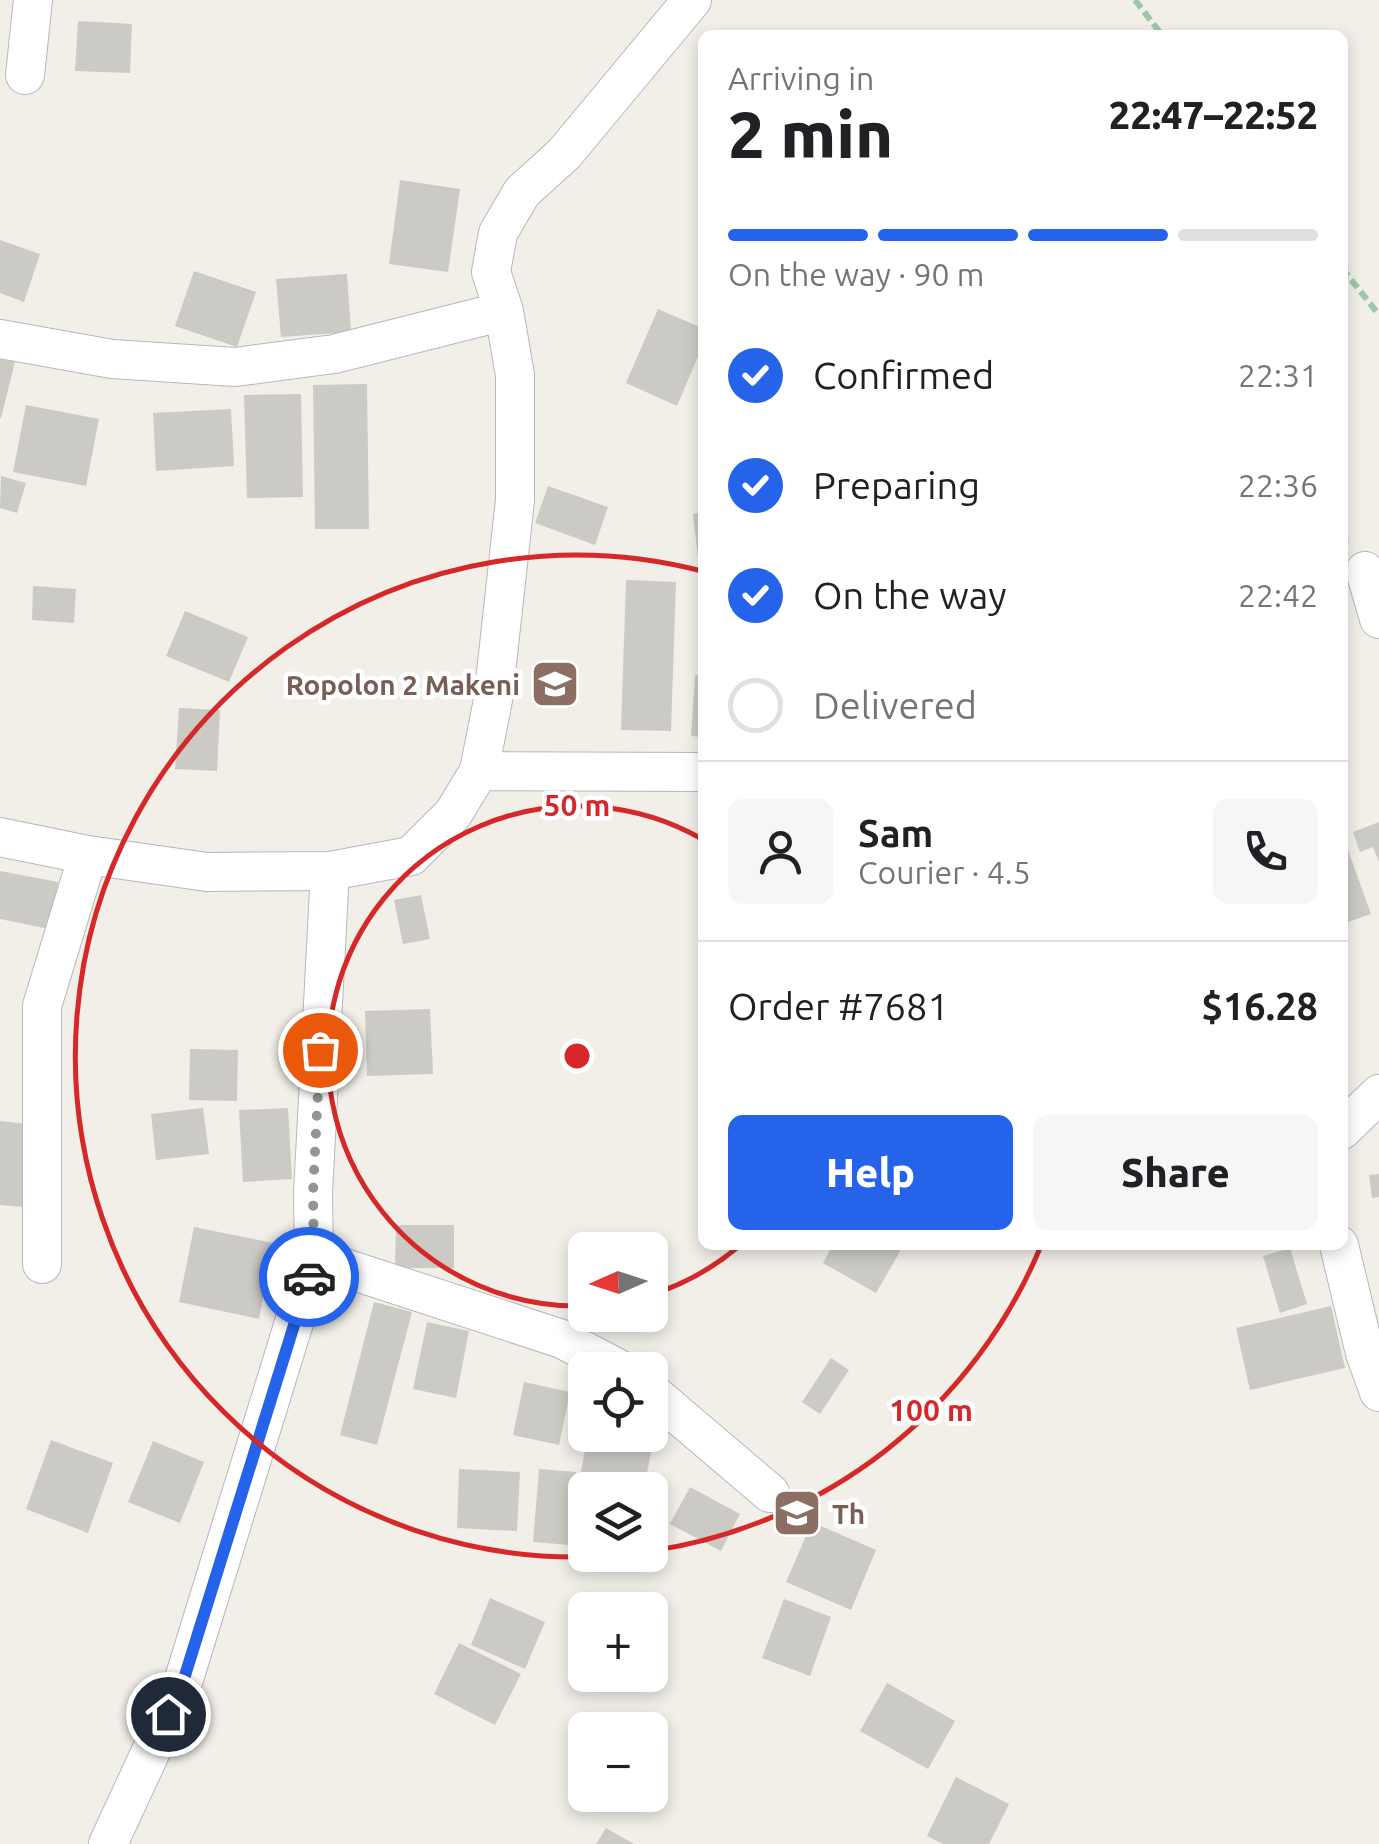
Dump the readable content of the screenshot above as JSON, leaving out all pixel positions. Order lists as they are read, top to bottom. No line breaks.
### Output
{"places":{"school or university":["Ropolon 2 Makeni","Th"]},"north":"left","page":{"heading":["2 min","Arriving in","22:47–22:52"],"panel":["Sam","Courier · 4.5","Order #7681","$16.28"],"bar":"On the way · 90 m","list":[["Confirmed","22:31"],["Preparing","22:36"],["On the way","22:42"],"Delivered"],"buttons":["Help","Share"],"map_buttons":["+","−"]},"rings":["50 m","100 m"]}
